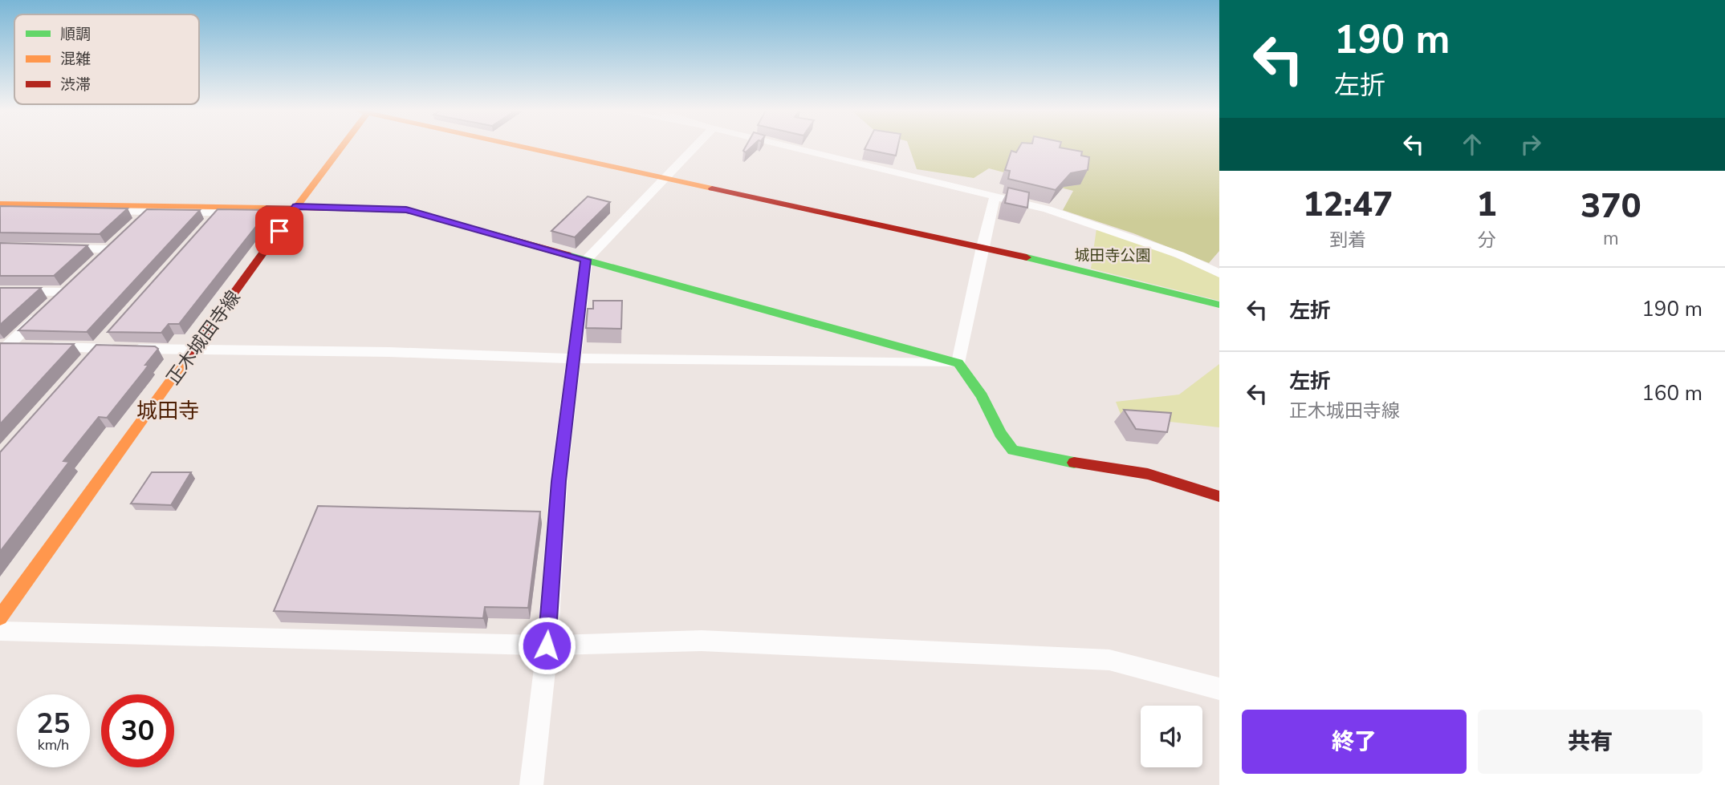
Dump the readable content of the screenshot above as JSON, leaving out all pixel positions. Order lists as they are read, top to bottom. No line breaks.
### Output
{"streets":{"street":["正木城田寺線"]},"districts":["城田寺"],"parks":["城田寺公園"],"legend":["順調","混雑","渋滞"],"page":{"turn":["190 m","左折"],"eta":["12:47","到着","1","分","370","m"],"list":[{"name":"左折","value":"190 m"},{"name":"左折","note":"正木城田寺線","value":"160 m"}],"speed":"25 km/h","limit":"30","buttons":["終了","共有"]}}
